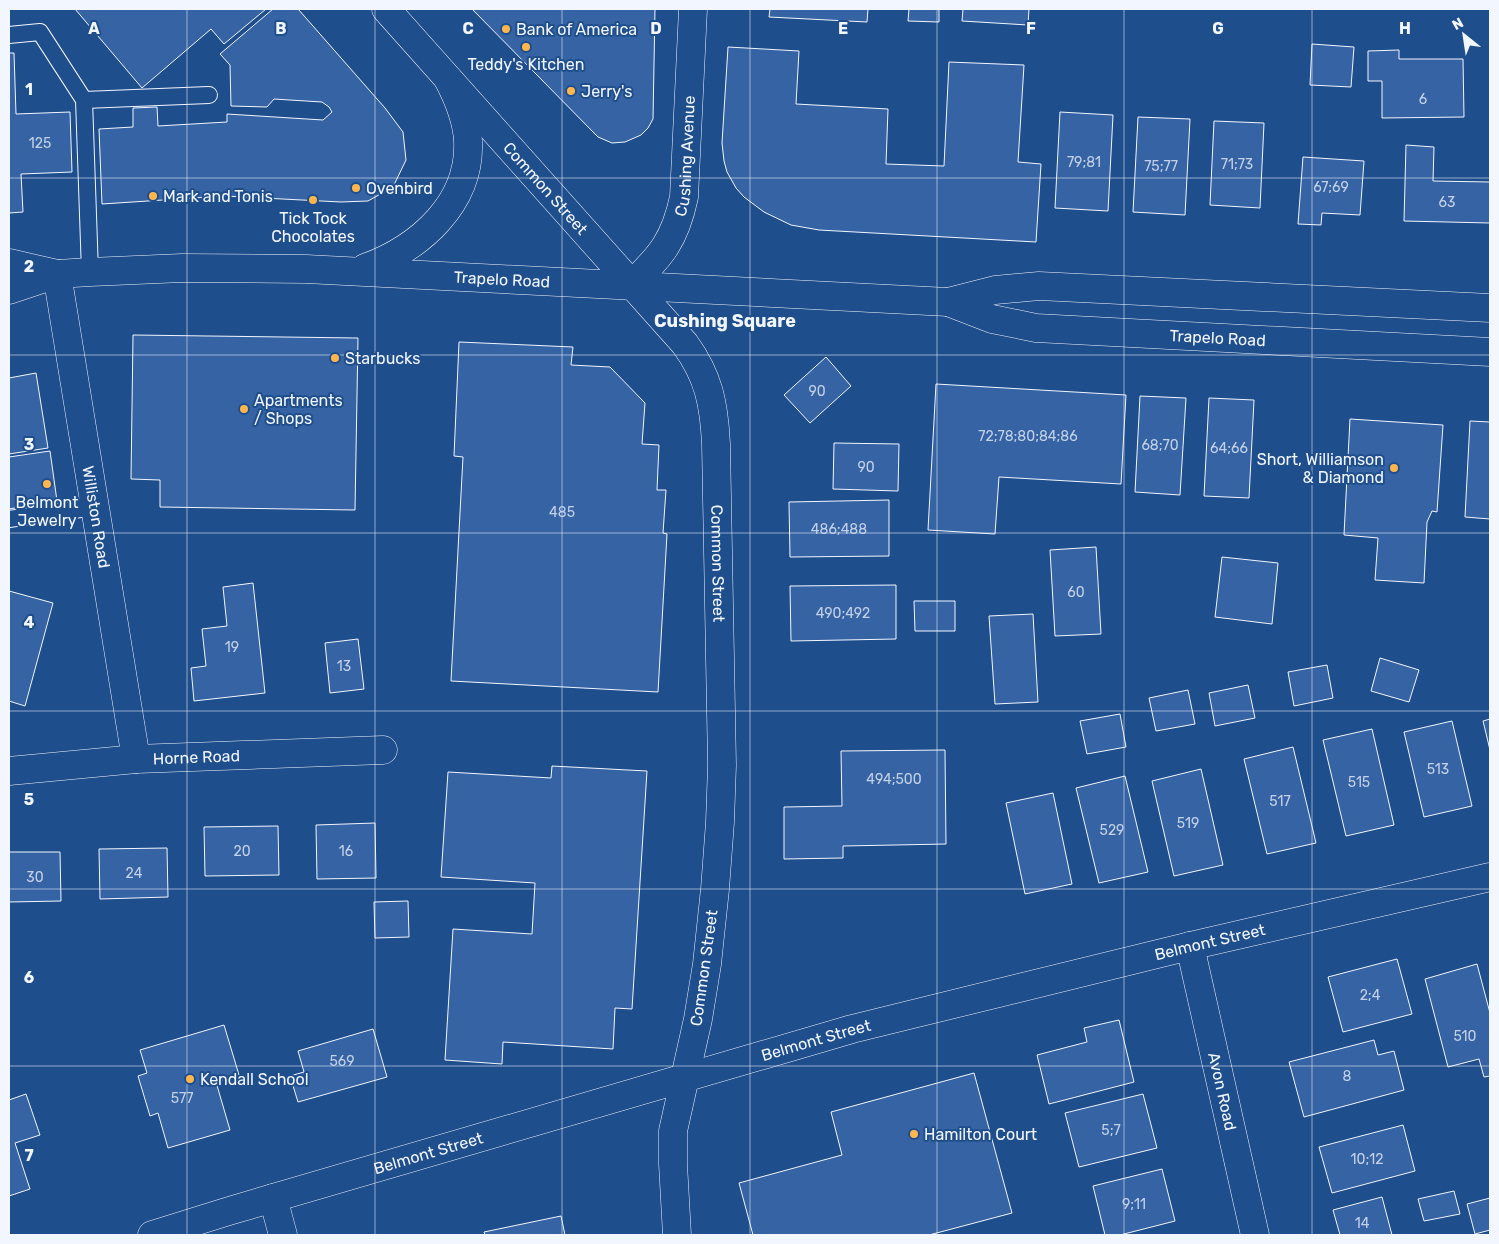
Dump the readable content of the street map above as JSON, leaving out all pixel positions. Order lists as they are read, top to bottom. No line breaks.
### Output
{"streets":{"main road":["Cushing Avenue","Common Street","Trapelo Road","Williston Road","Horne Road","Belmont Street","Avon Road"]},"crossings":[["Cushing Avenue","Common Street"],["Cushing Avenue","Trapelo Road"],["Common Street","Trapelo Road"],["Common Street","Belmont Street"],["Trapelo Road","Williston Road"],["Williston Road","Horne Road"],["Belmont Street","Avon Road"]],"districts":["Cushing Square"],"places":["Bank of America","Teddy's Kitchen","Jerry's","Ovenbird","Mark and Tonis","Tick Tock Chocolates","Starbucks","Apartments / Shops","Short, Williamson & Diamond","Belmont Jewelry","Kendall School","Hamilton Court"],"house_numbers":["6","125","79;81","71;73","75;77","67;69","63","90","72;78;80;84;86","68;70","64;66","90","485","486;488","60","490;492","19","13","513","494;500","515","517","519","529","20","16","24","30","2;4","510","569","8","577","5;7","10;12","9;11","14"],"north":"top left","grid":{"columns":["A","B","C","D","E","F","G","H"],"rows":["1","2","3","4","5","6","7"]}}
